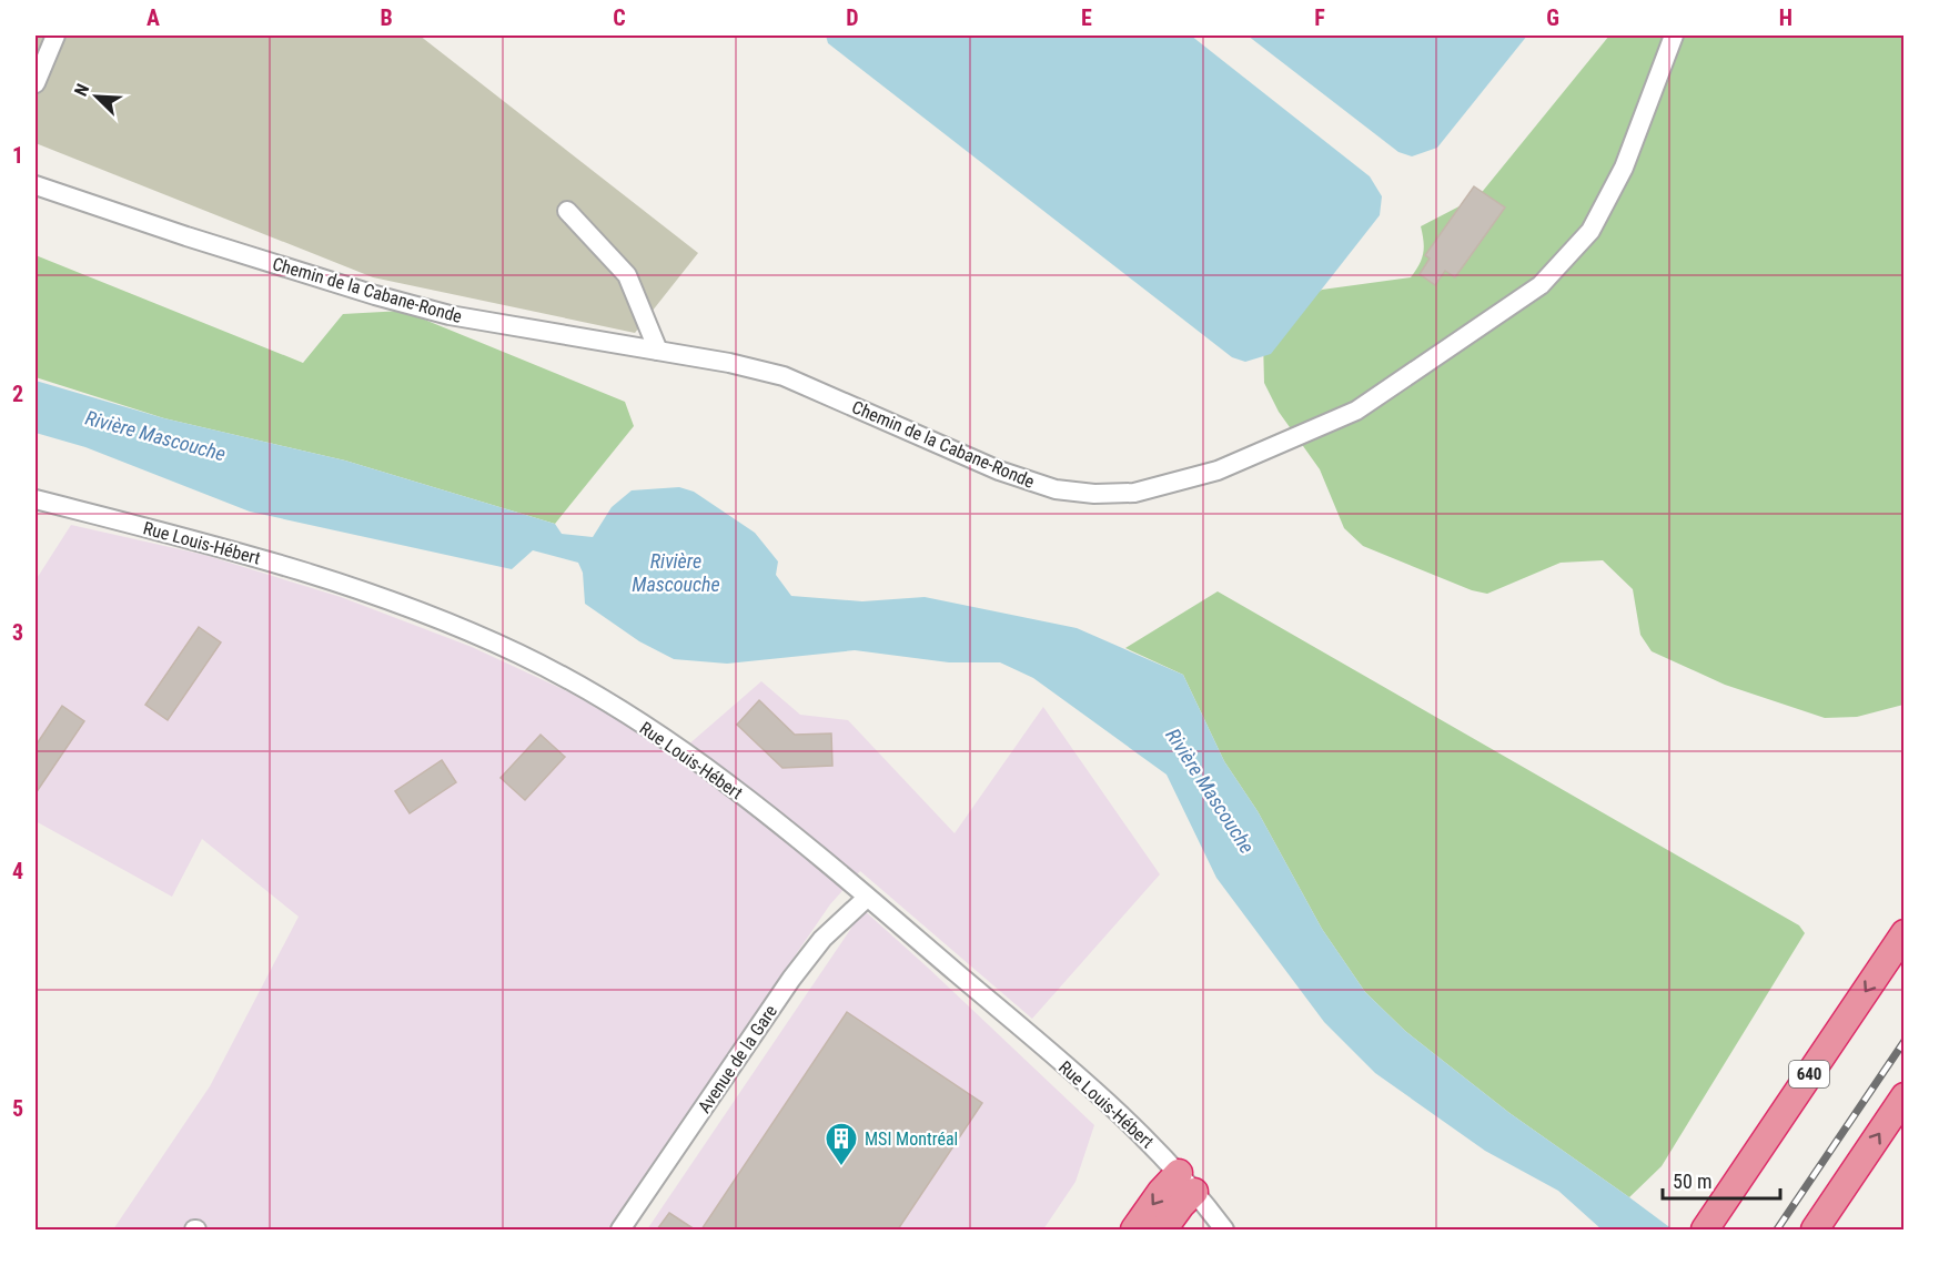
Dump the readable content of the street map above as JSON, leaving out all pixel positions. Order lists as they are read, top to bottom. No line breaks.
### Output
{"streets":{"highway":["640"],"street":["Chemin de la Cabane-Ronde","Rue Louis-Hébert","Avenue de la Gare"]},"crossings":[["Rue Louis-Hébert","Avenue de la Gare"]],"water":["Rivière Mascouche"],"places":{"building":["MSI Montréal"]},"scale_bar":"50 m","north":"top left","grid":{"columns":["A","B","C","D","E","F","G","H"],"rows":["1","2","3","4","5"]}}
